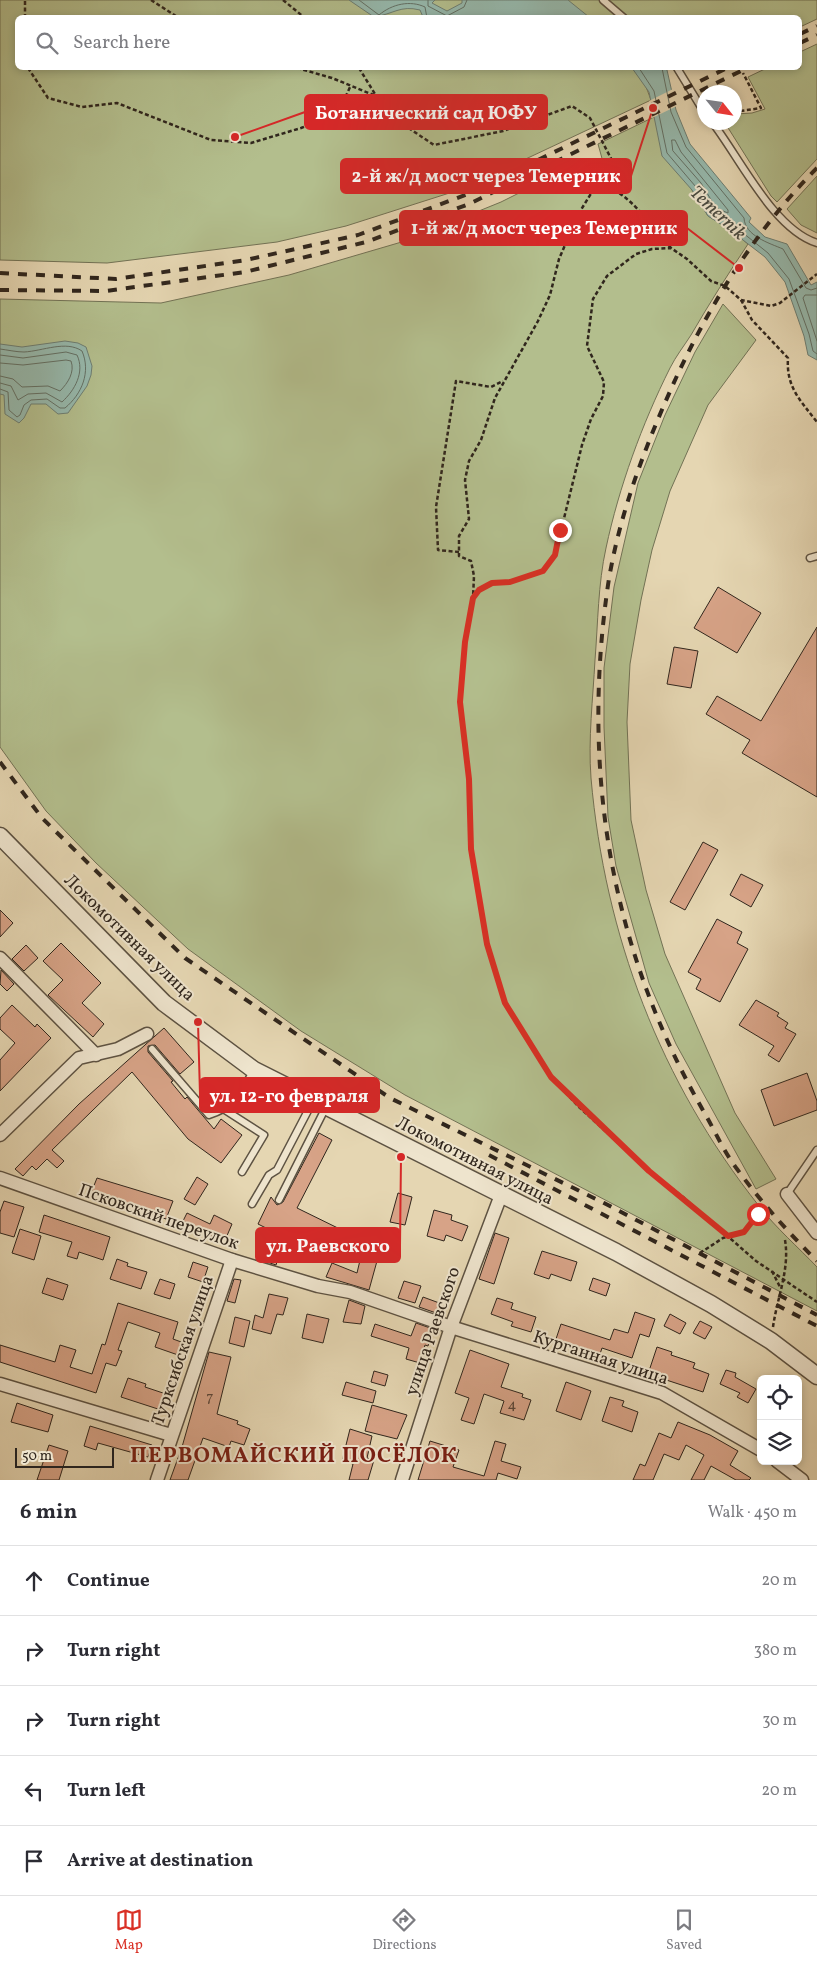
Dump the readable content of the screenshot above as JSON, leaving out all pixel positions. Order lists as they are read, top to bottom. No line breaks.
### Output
{"streets":{"street":["Локомотивная улица","Псковский переулок","улица Раевского","Турксибская улица","Курганная улица"]},"crossings":[["Локомотивная улица","улица Раевского"],["Псковский переулок","улица Раевского"],["Псковский переулок","Турксибская улица"],["Псковский переулок","Курганная улица"],["улица Раевского","Курганная улица"]],"districts":["ПЕРВОМАЙСКИЙ ПОСЁЛОК"],"water":["Temernik"],"places":["2-й ж/д мост через Темерник","Ботанический сад ЮФУ","1-й ж/д мост через Темерник","ул. 12-го февраля","ул. Раевского"],"house_numbers":["7","4"],"scale_bar":"50 m","north":"bottom right","page":{"search":"Search here","scale":"50 m","heading":["6 min","Walk · 450 m"],"list":[["Continue","20 m"],["Turn right","380 m"],["Turn right","30 m"],["Turn left","20 m"],"Arrive at destination"],"nav":["Map","Directions","Saved"]}}
